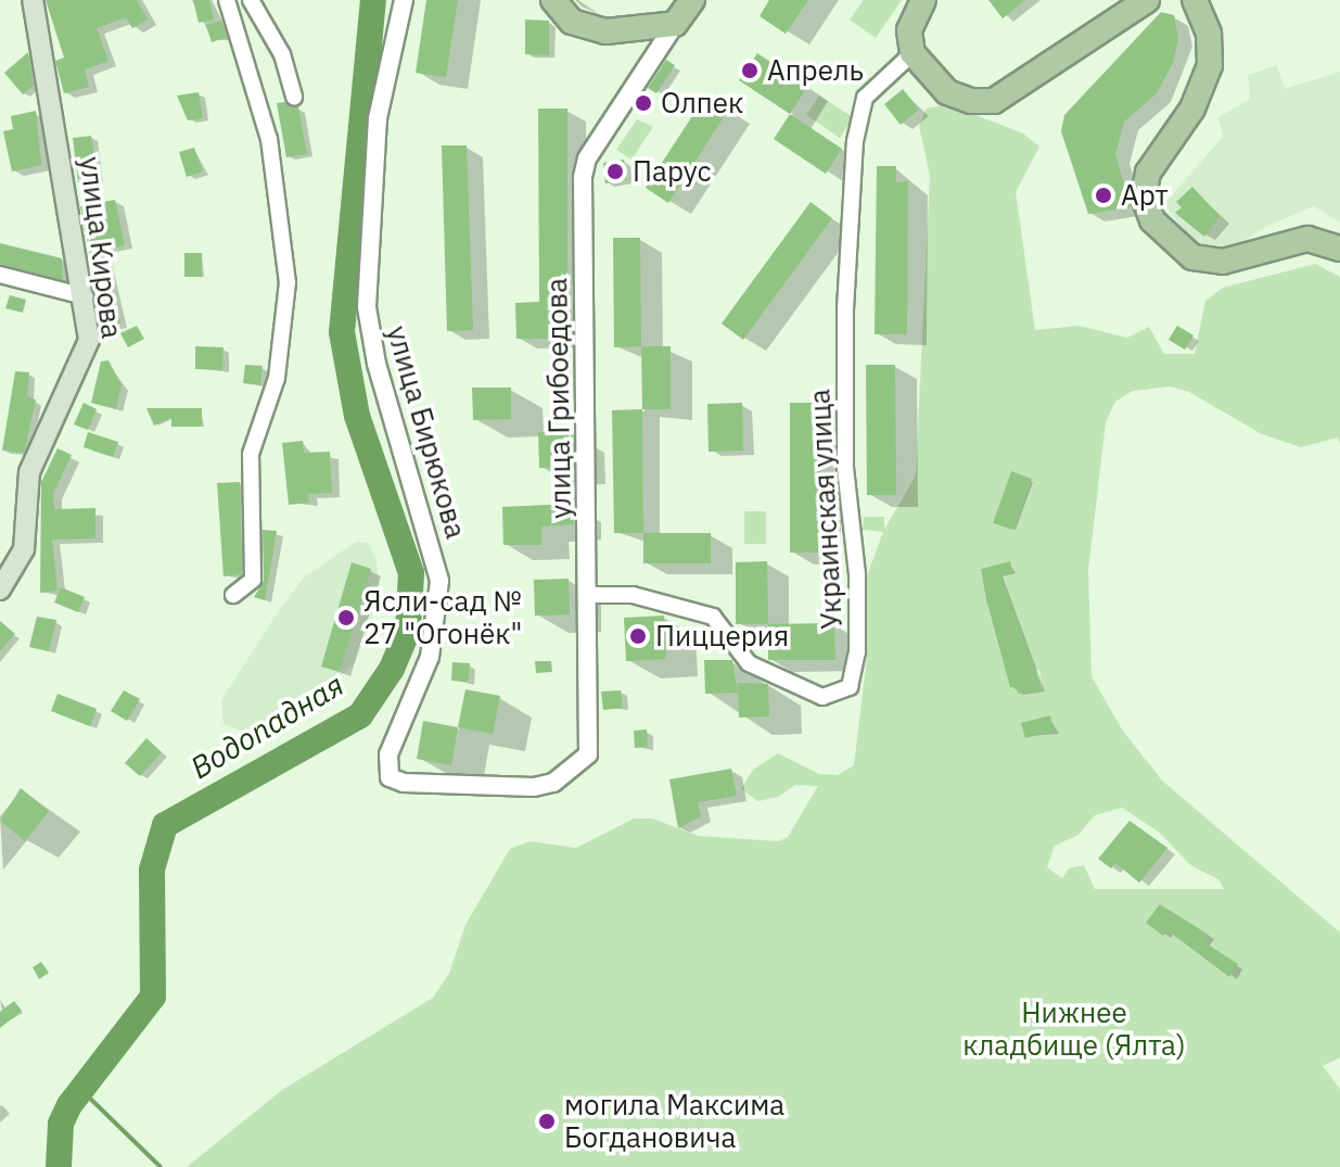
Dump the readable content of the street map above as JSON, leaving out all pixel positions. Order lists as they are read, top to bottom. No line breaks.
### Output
{"streets":{"main road":["улица Кирова"],"street":["улица Грибоедова","улица Бирюкова","Украинская улица"]},"crossings":[["улица Грибоедова","улица Бирюкова"],["улица Грибоедова","Украинская улица"]],"water":["Водопадная"],"parks":["Нижнее кладбище (Ялта)"],"places":["Апрель","Олпек","Парус","Арт","Ясли-сад № 27 \"Огонёк\"","Пиццерия","могила Максима Богдановича"]}
